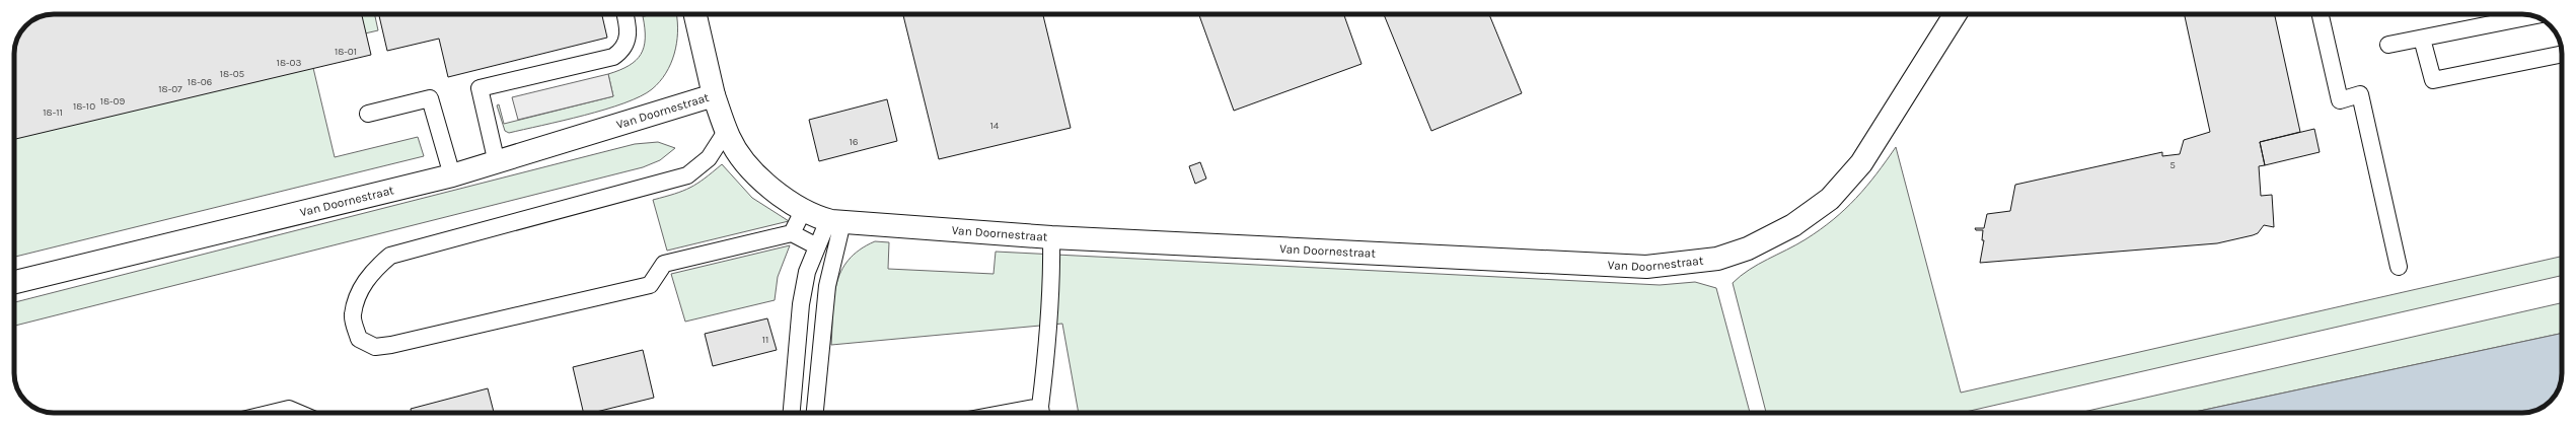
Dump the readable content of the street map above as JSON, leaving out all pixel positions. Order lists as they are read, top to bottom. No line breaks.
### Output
{"streets":{"street":["Van Doornestraat"]},"house_numbers":["18-01","18-03","18-05","18-06","18-07","18-09","18-10","18-11","14","16","5","11"]}
